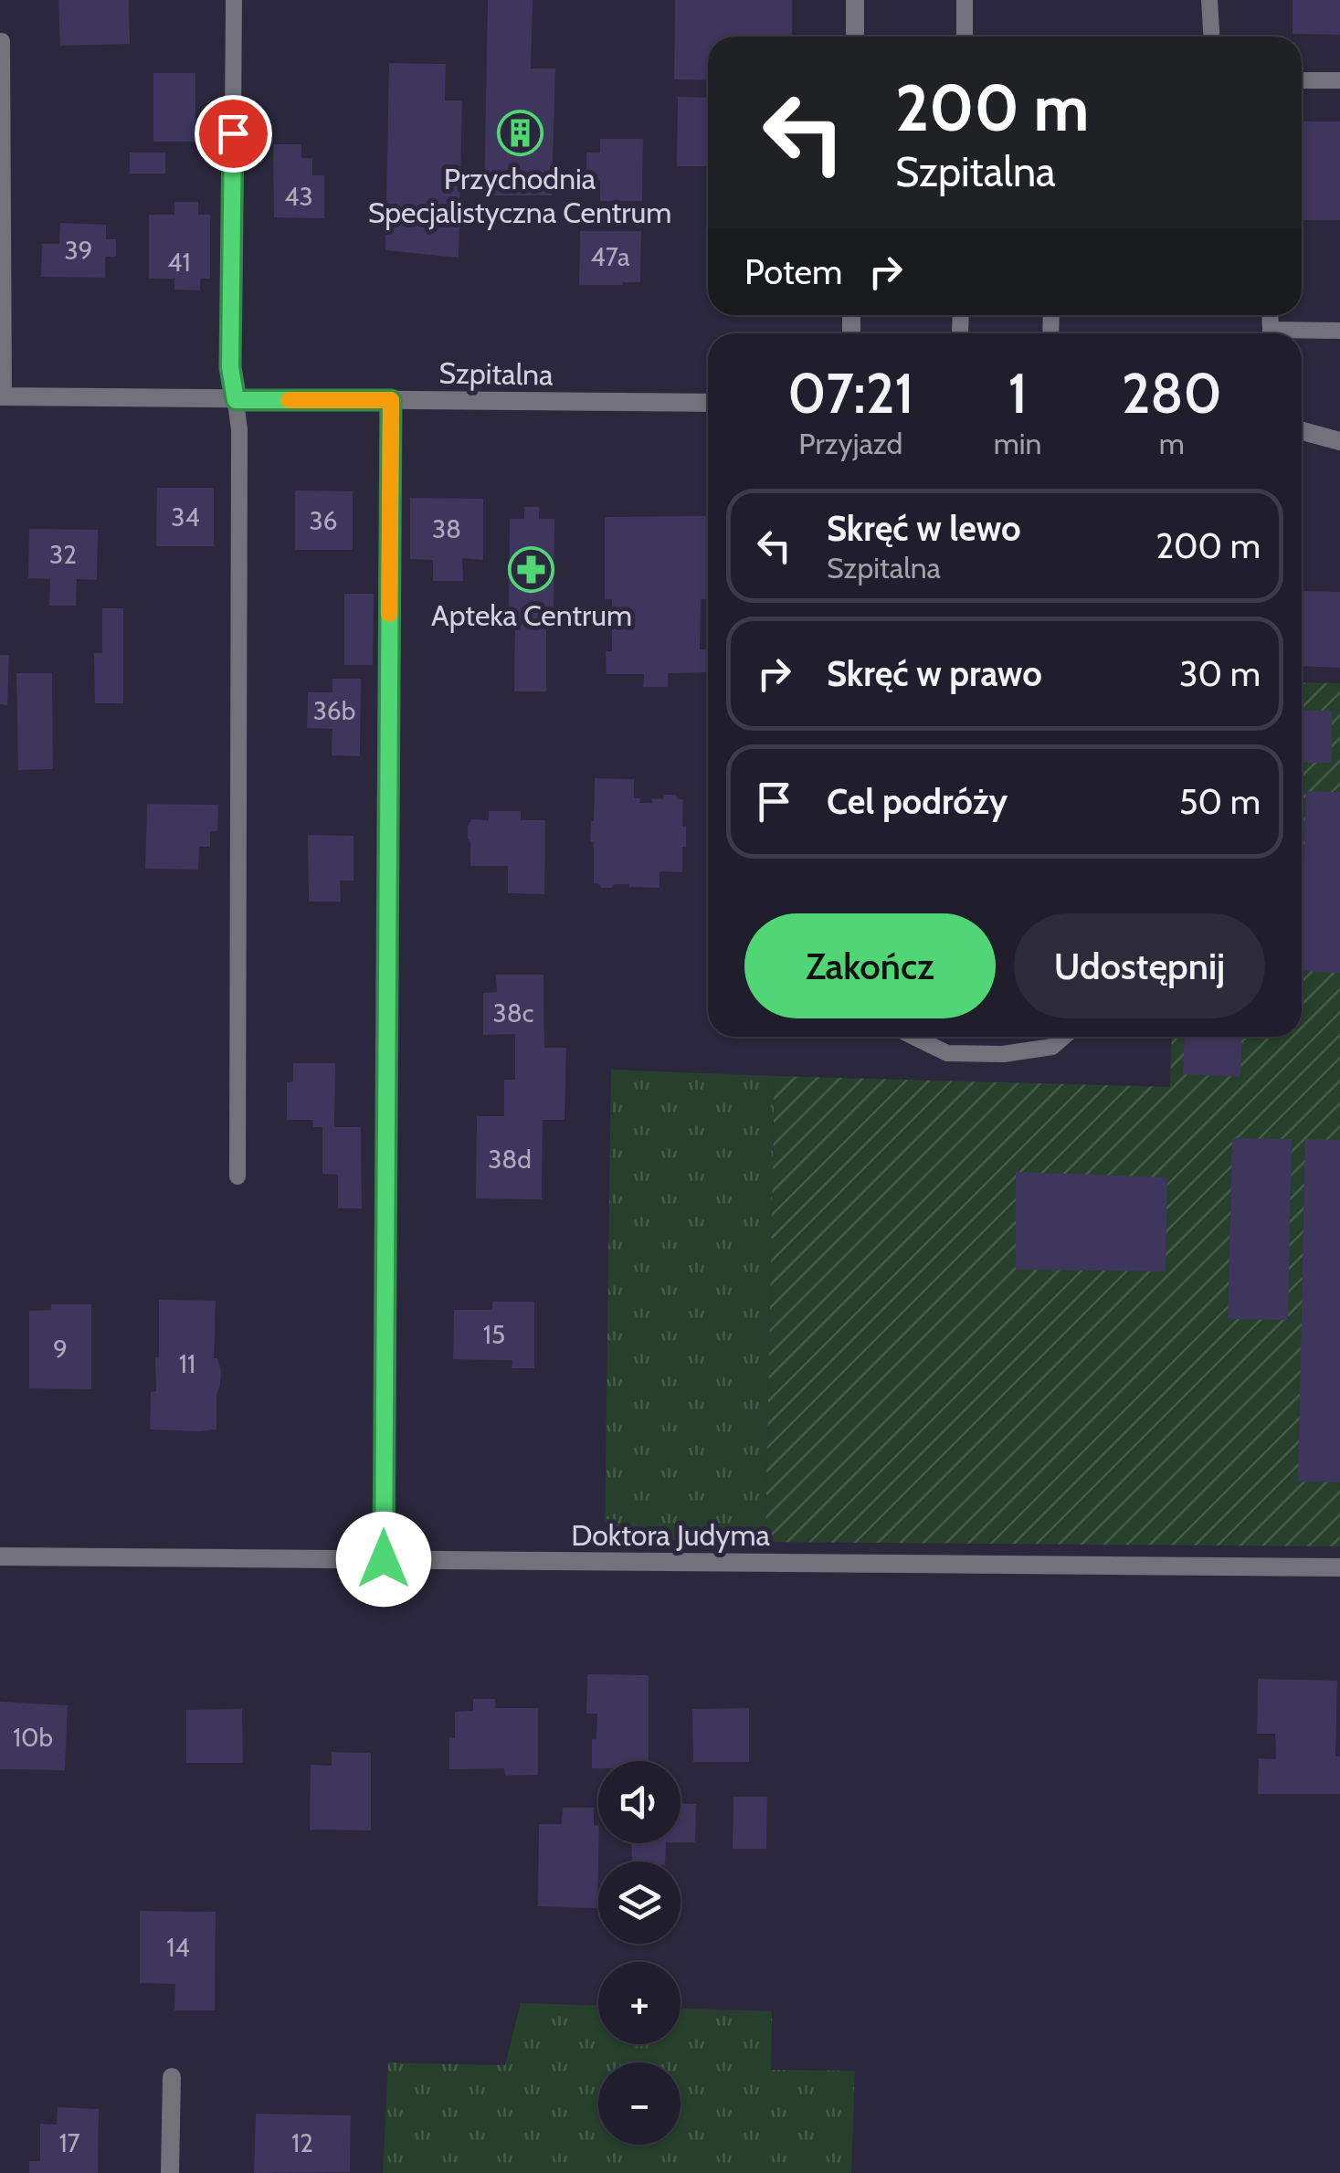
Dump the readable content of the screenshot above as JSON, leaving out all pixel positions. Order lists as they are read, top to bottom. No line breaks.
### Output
{"streets":{"street":["Szpitalna","Doktora Judyma"]},"places":{"building":["Przychodnia Specjalistyczna Centrum"],"pharmacy":["Apteka Centrum"]},"house_numbers":["43","39","47a","41","34","36","38","32","36b","38c","38d","15","9","11","10b","14","17","12"],"page":{"turn":["200 m","Szpitalna"],"then":"Potem","eta":["07:21","Przyjazd","1","min","280","m"],"list":[{"name":"Skręć w lewo","note":"Szpitalna","value":"200 m"},{"name":"Skręć w prawo","value":"30 m"},{"name":"Cel podróży","value":"50 m"}],"buttons":["Zakończ","Udostępnij"],"map_buttons":["+","−"]}}
